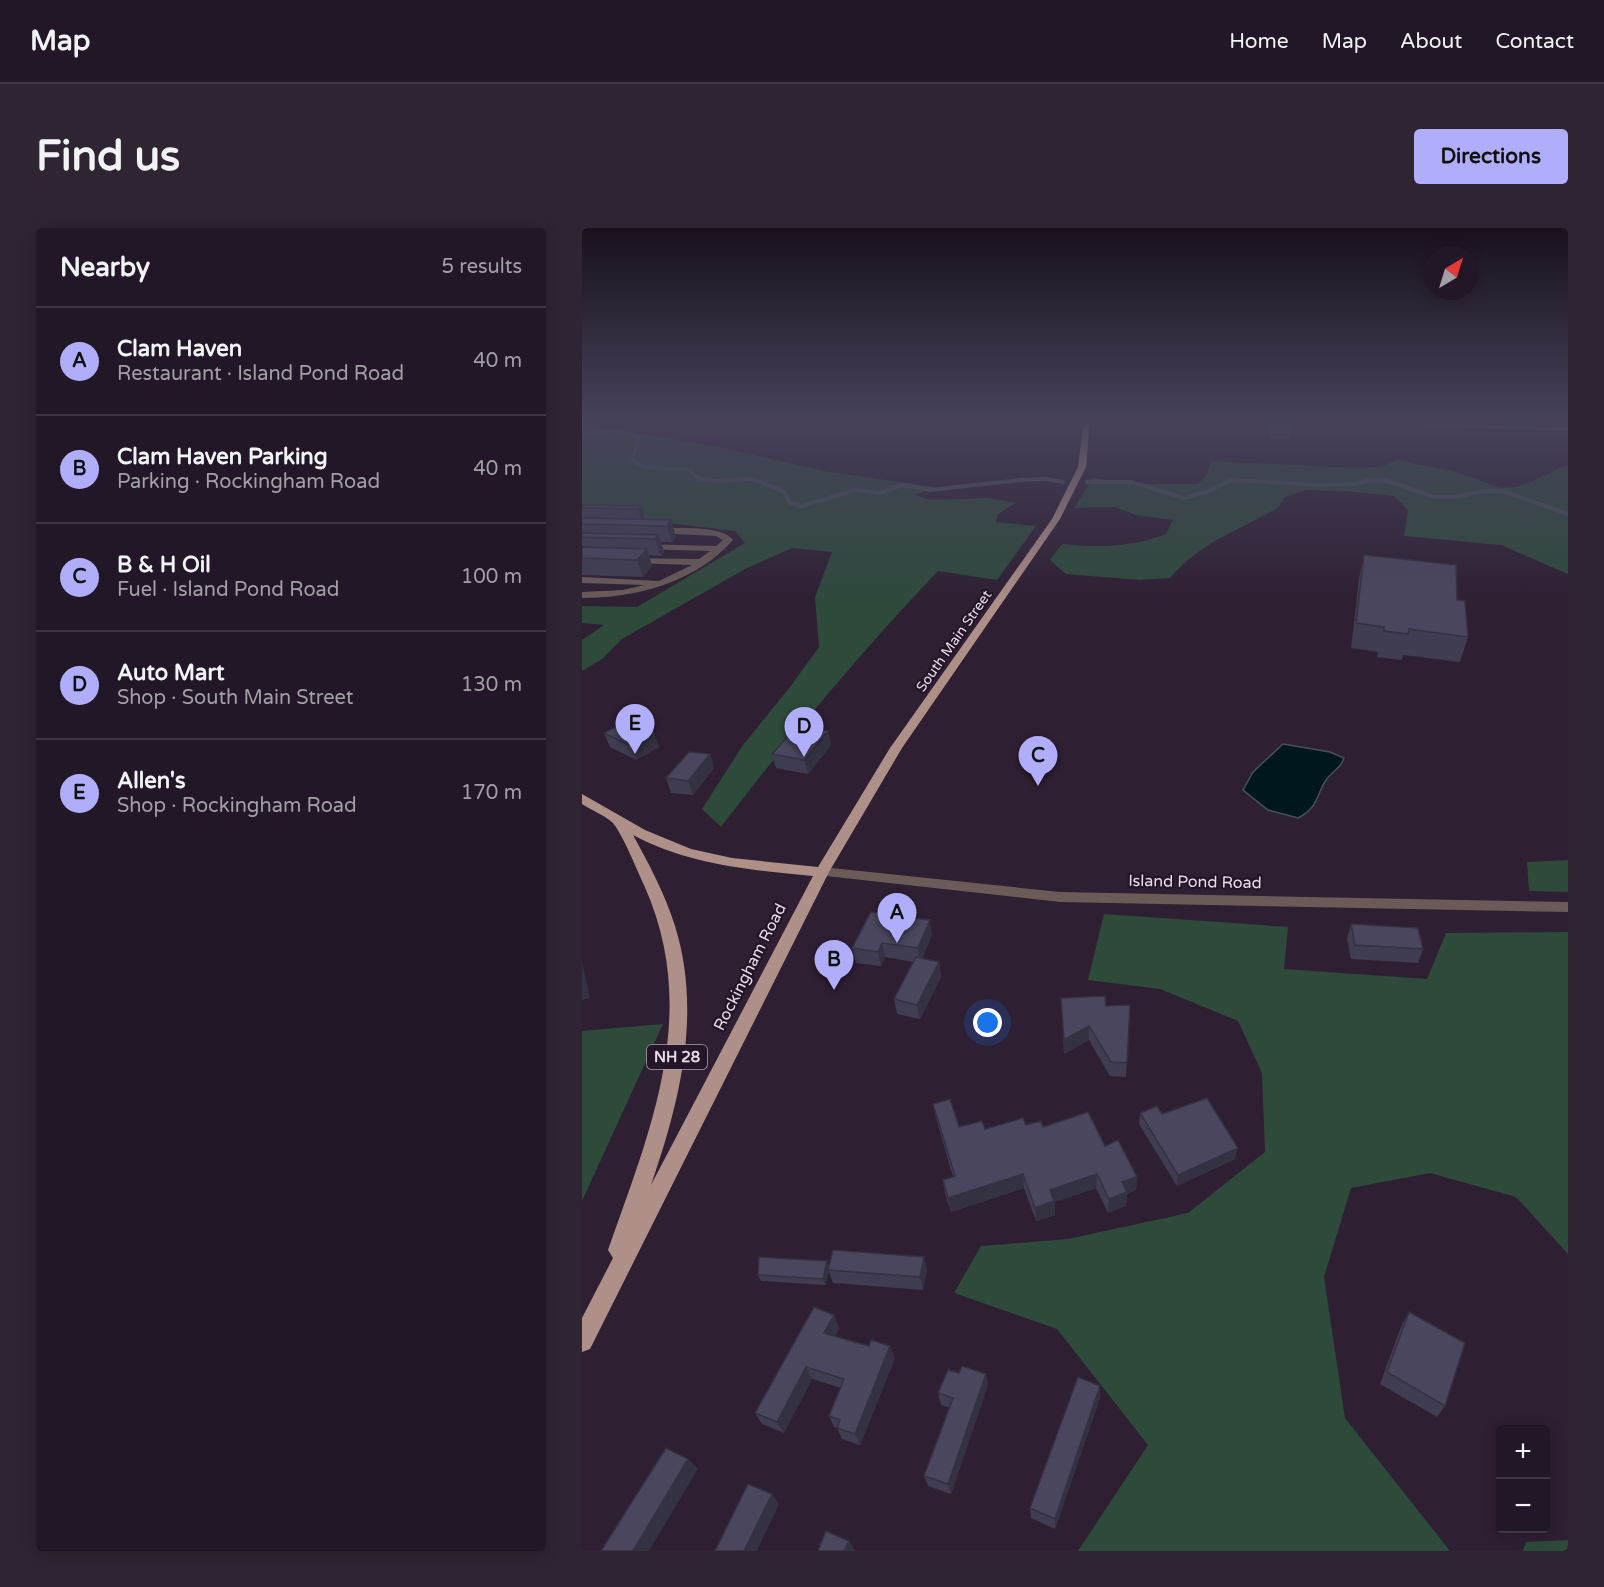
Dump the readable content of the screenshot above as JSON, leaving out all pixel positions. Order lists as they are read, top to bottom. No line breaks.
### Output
{"streets":{"main road":["South Main Street","Rockingham Road","NH 28"],"street":["Island Pond Road"]},"crossings":[["South Main Street","Island Pond Road"],["South Main Street","Rockingham Road"],["South Main Street","NH 28"],["Island Pond Road","Rockingham Road"],["Island Pond Road","NH 28"],["Rockingham Road","NH 28"]],"north":"top right","page":{"header":"Map","nav":["Home","Map","About","Contact"],"buttons":"Directions","title":"Find us","heading":["Nearby","5 results"],"list":[{"mark":"A","name":"Clam Haven","note":"Restaurant · Island Pond Road","value":"40 m"},{"mark":"B","name":"Clam Haven Parking","note":"Parking · Rockingham Road","value":"40 m"},{"mark":"C","name":"B & H Oil","note":"Fuel · Island Pond Road","value":"100 m"},{"mark":"D","name":"Auto Mart","note":"Shop · South Main Street","value":"130 m"},{"mark":"E","name":"Allen's","note":"Shop · Rockingham Road","value":"170 m"}],"pins":["E","D","C","A","B"],"map_buttons":["+","−"]}}
